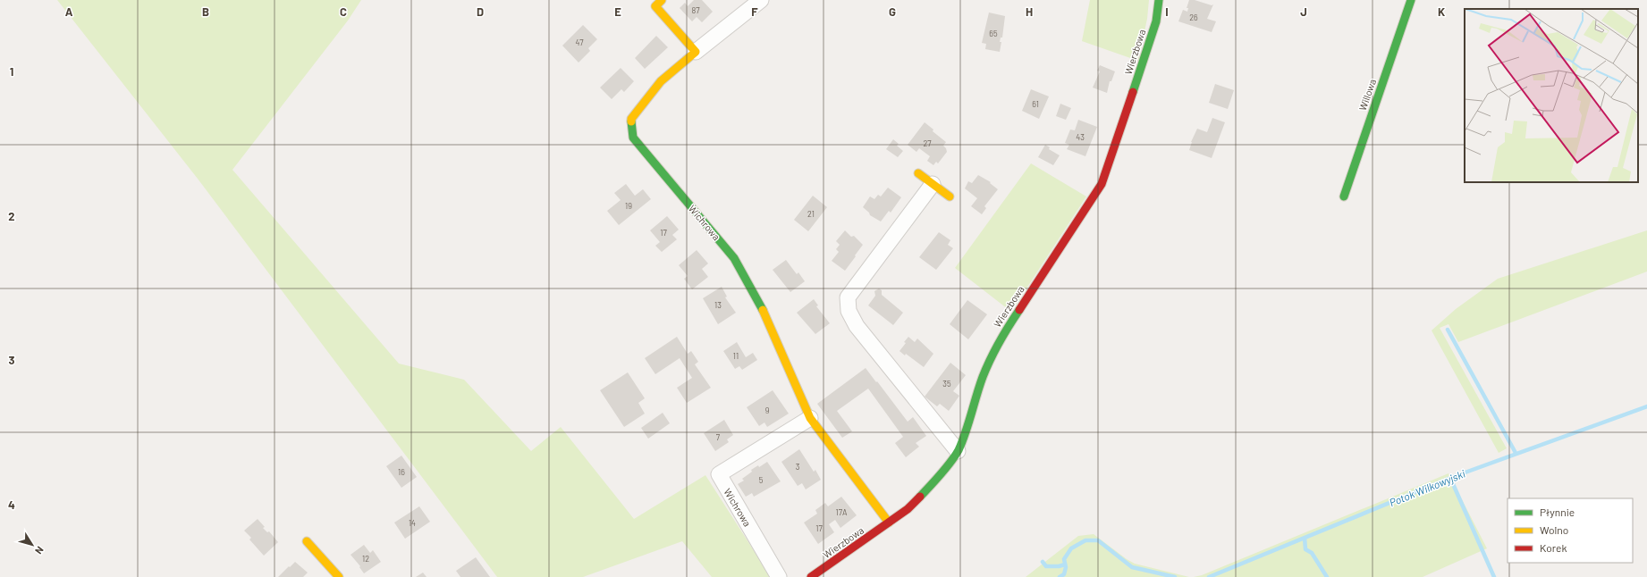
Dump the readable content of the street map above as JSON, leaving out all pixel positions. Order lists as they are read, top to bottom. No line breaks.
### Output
{"streets":{"street":["Wierzbowa","Willowa","Wichrowa"]},"crossings":[["Wierzbowa","Wichrowa"]],"water":["Potok Wilkowyjski"],"house_numbers":["87","26","65","47","61","43","27","19","21","17","13","11","35","9","7","3","16","5","17A","14","17","12"],"legend":["Płynnie","Wolno","Korek"],"north":"bottom right","grid":{"columns":["A","B","C","D","E","F","G","H","I","J","K"],"rows":["1","2","3","4"]}}
